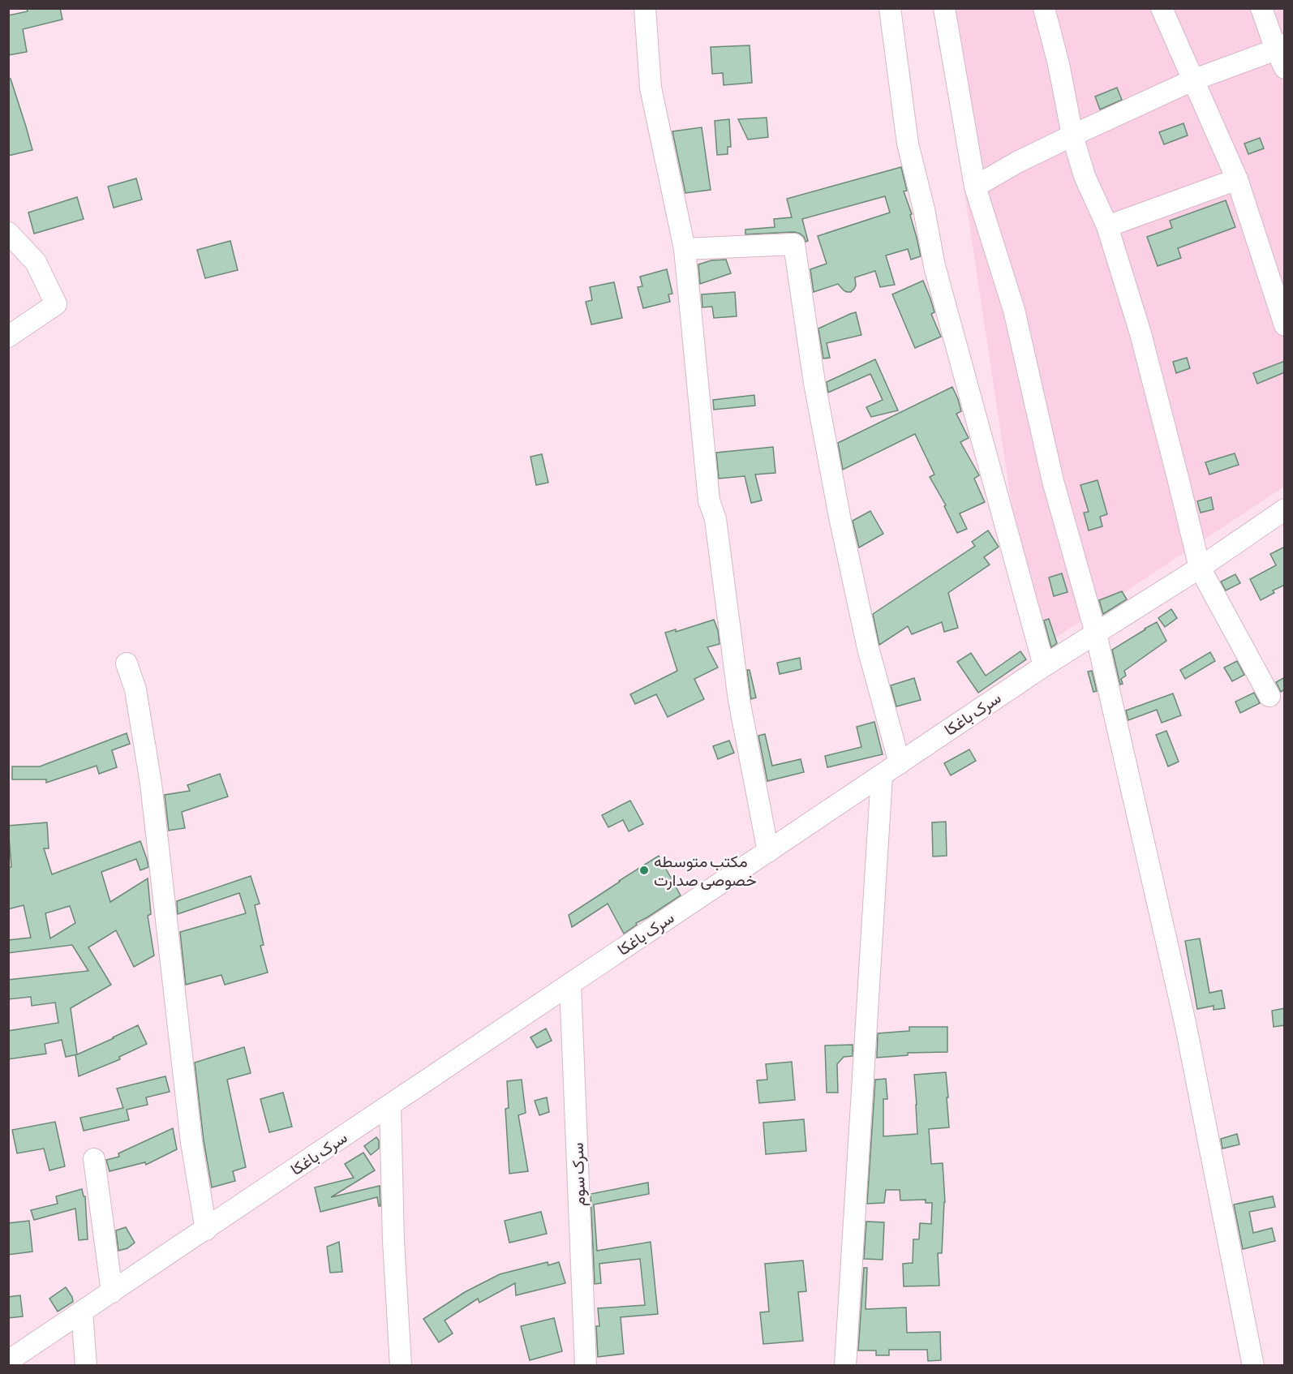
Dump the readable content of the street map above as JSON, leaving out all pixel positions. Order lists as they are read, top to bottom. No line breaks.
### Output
{"streets":{"street":["سرک باغکا","سرک سوم"]},"crossings":[["سرک باغکا","سرک سوم"]],"places":["مکتب متوسطه خصوصی صدارت"]}
